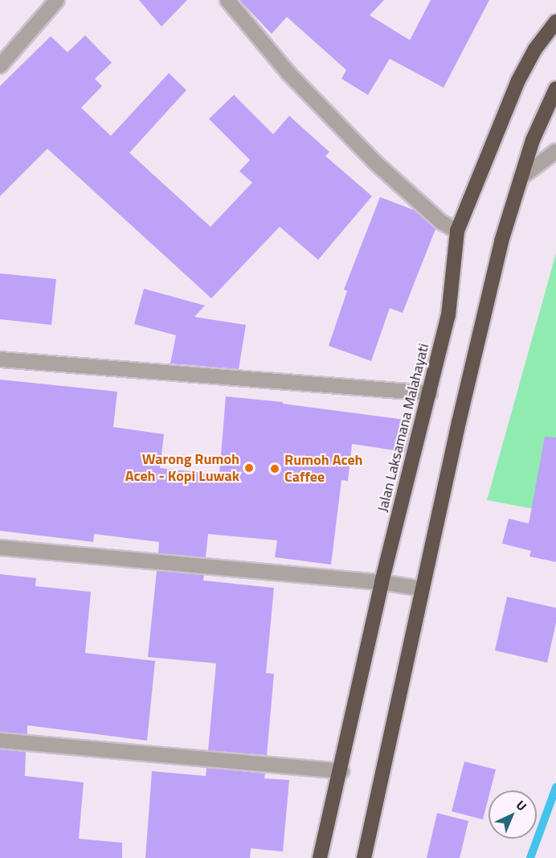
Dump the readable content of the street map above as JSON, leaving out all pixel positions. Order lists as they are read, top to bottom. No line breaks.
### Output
{"streets":{"highway":["Jalan Laksamana Malahayati"]},"places":["Warong Rumoh Aceh - Kopi Luwak","Rumoh Aceh Caffee"],"north":"top right"}
